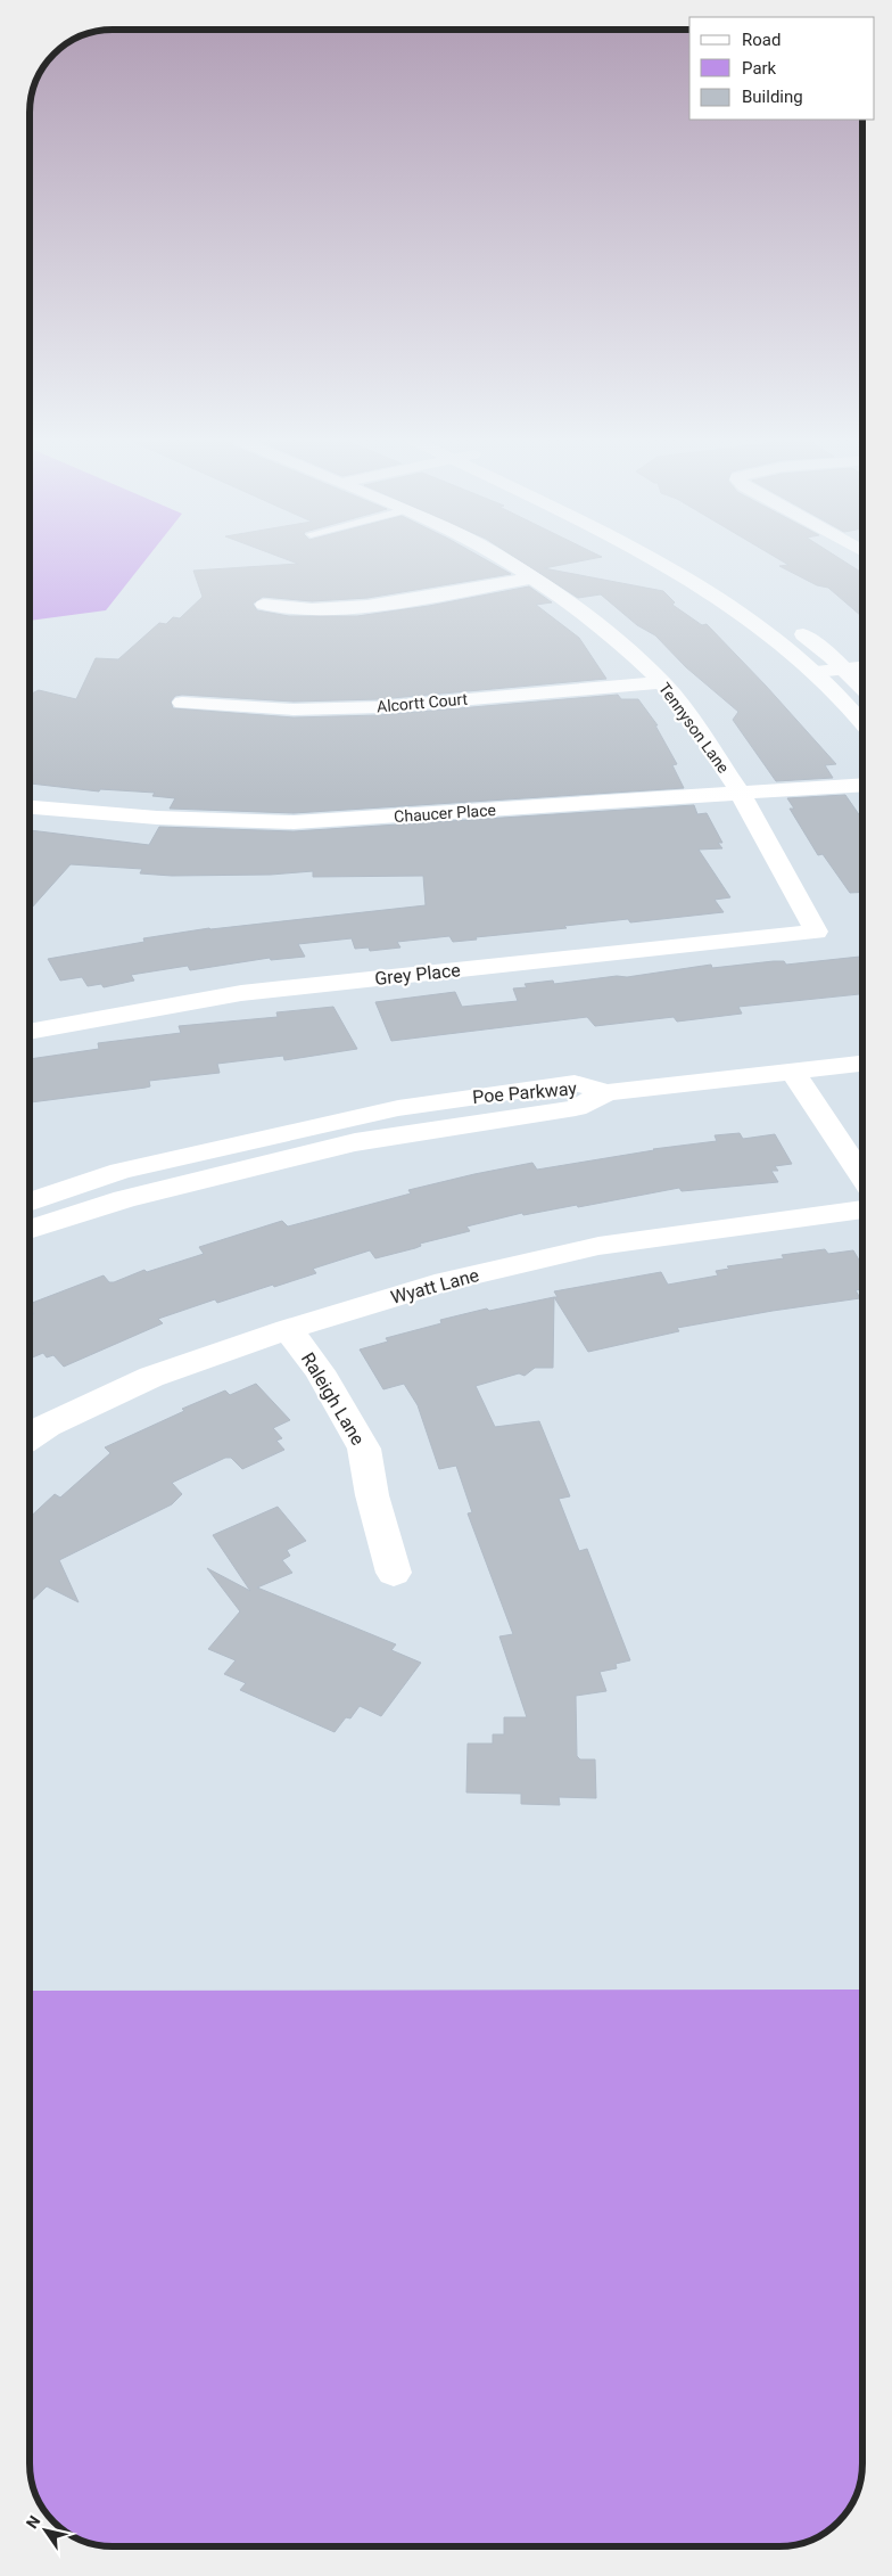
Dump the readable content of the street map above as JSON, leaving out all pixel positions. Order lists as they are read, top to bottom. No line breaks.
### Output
{"streets":{"street":["Alcortt Court","Tennyson Lane","Chaucer Place","Grey Place","Poe Parkway","Wyatt Lane","Raleigh Lane"]},"crossings":[["Alcortt Court","Tennyson Lane"],["Tennyson Lane","Chaucer Place"],["Tennyson Lane","Grey Place"],["Wyatt Lane","Raleigh Lane"]],"legend":["Road","Park","Building"],"north":"top left"}
